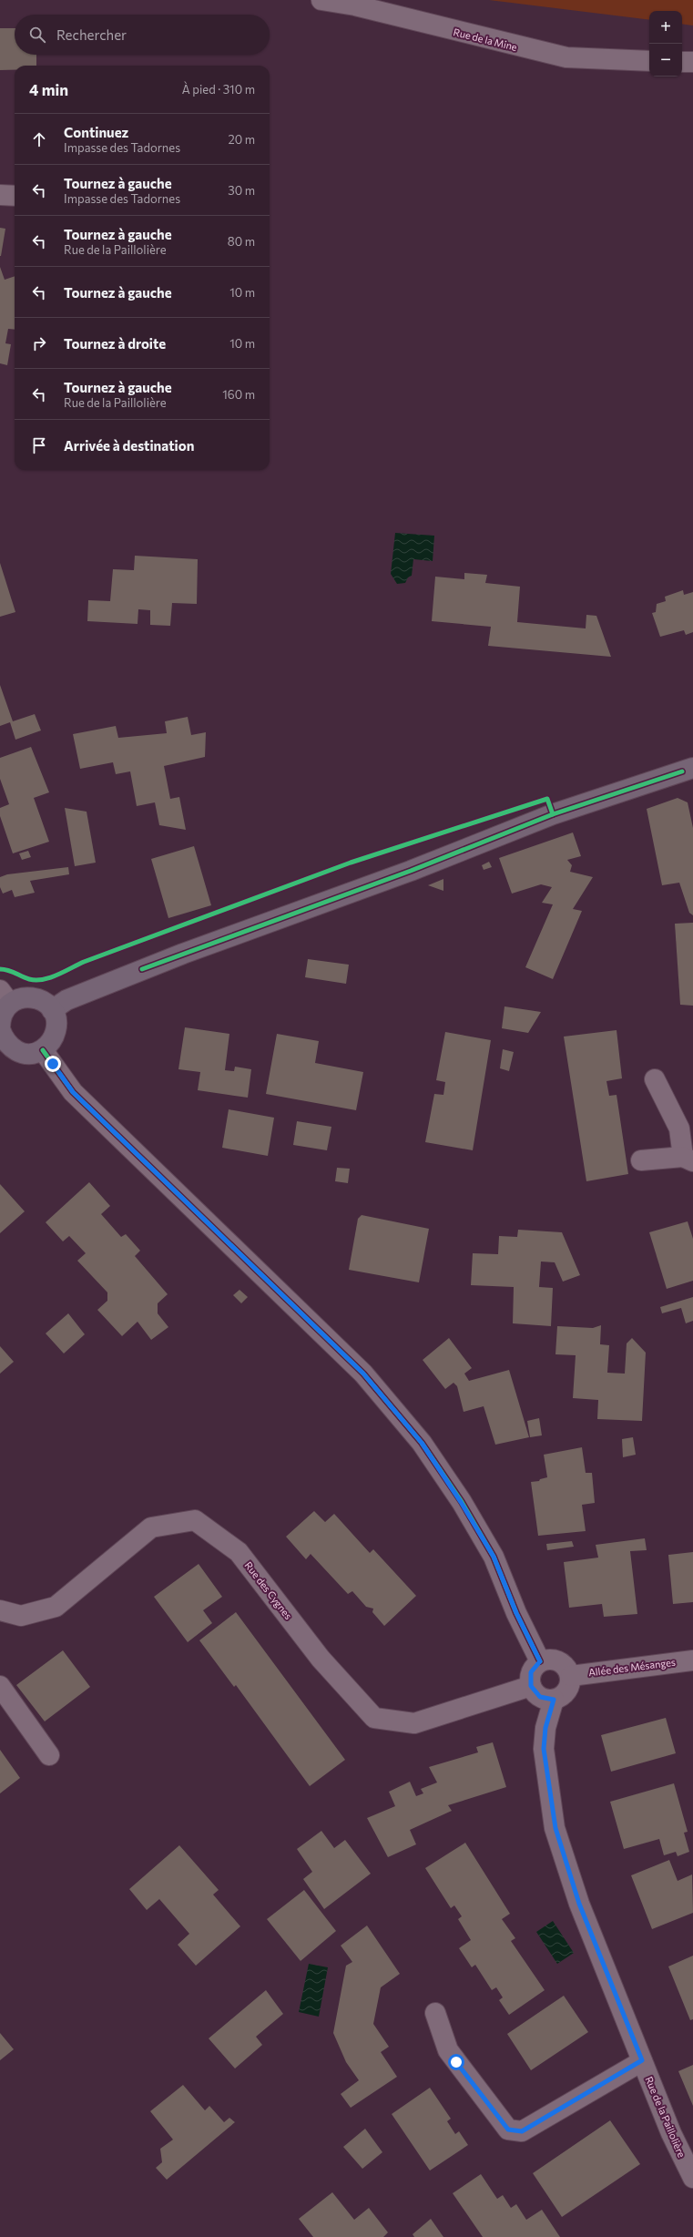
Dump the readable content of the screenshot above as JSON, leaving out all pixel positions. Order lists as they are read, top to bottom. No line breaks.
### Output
{"streets":{"street":["Rue de la Mine","Rue des Cygnes","Allée des Mésanges","Rue de la Paillolière"]},"crossings":[["Rue des Cygnes","Allée des Mésanges"],["Rue des Cygnes","Rue de la Paillolière"],["Allée des Mésanges","Rue de la Paillolière"]],"page":{"map_buttons":["+","−"],"search":"Rechercher","heading":["4 min","À pied · 310 m"],"list":[["Continuez","Impasse des Tadornes","20 m"],["Tournez à gauche","Impasse des Tadornes","30 m"],["Tournez à gauche","Rue de la Paillolière","80 m"],["Tournez à gauche","10 m"],["Tournez à droite","10 m"],["Tournez à gauche","Rue de la Paillolière","160 m"],"Arrivée à destination"]}}
